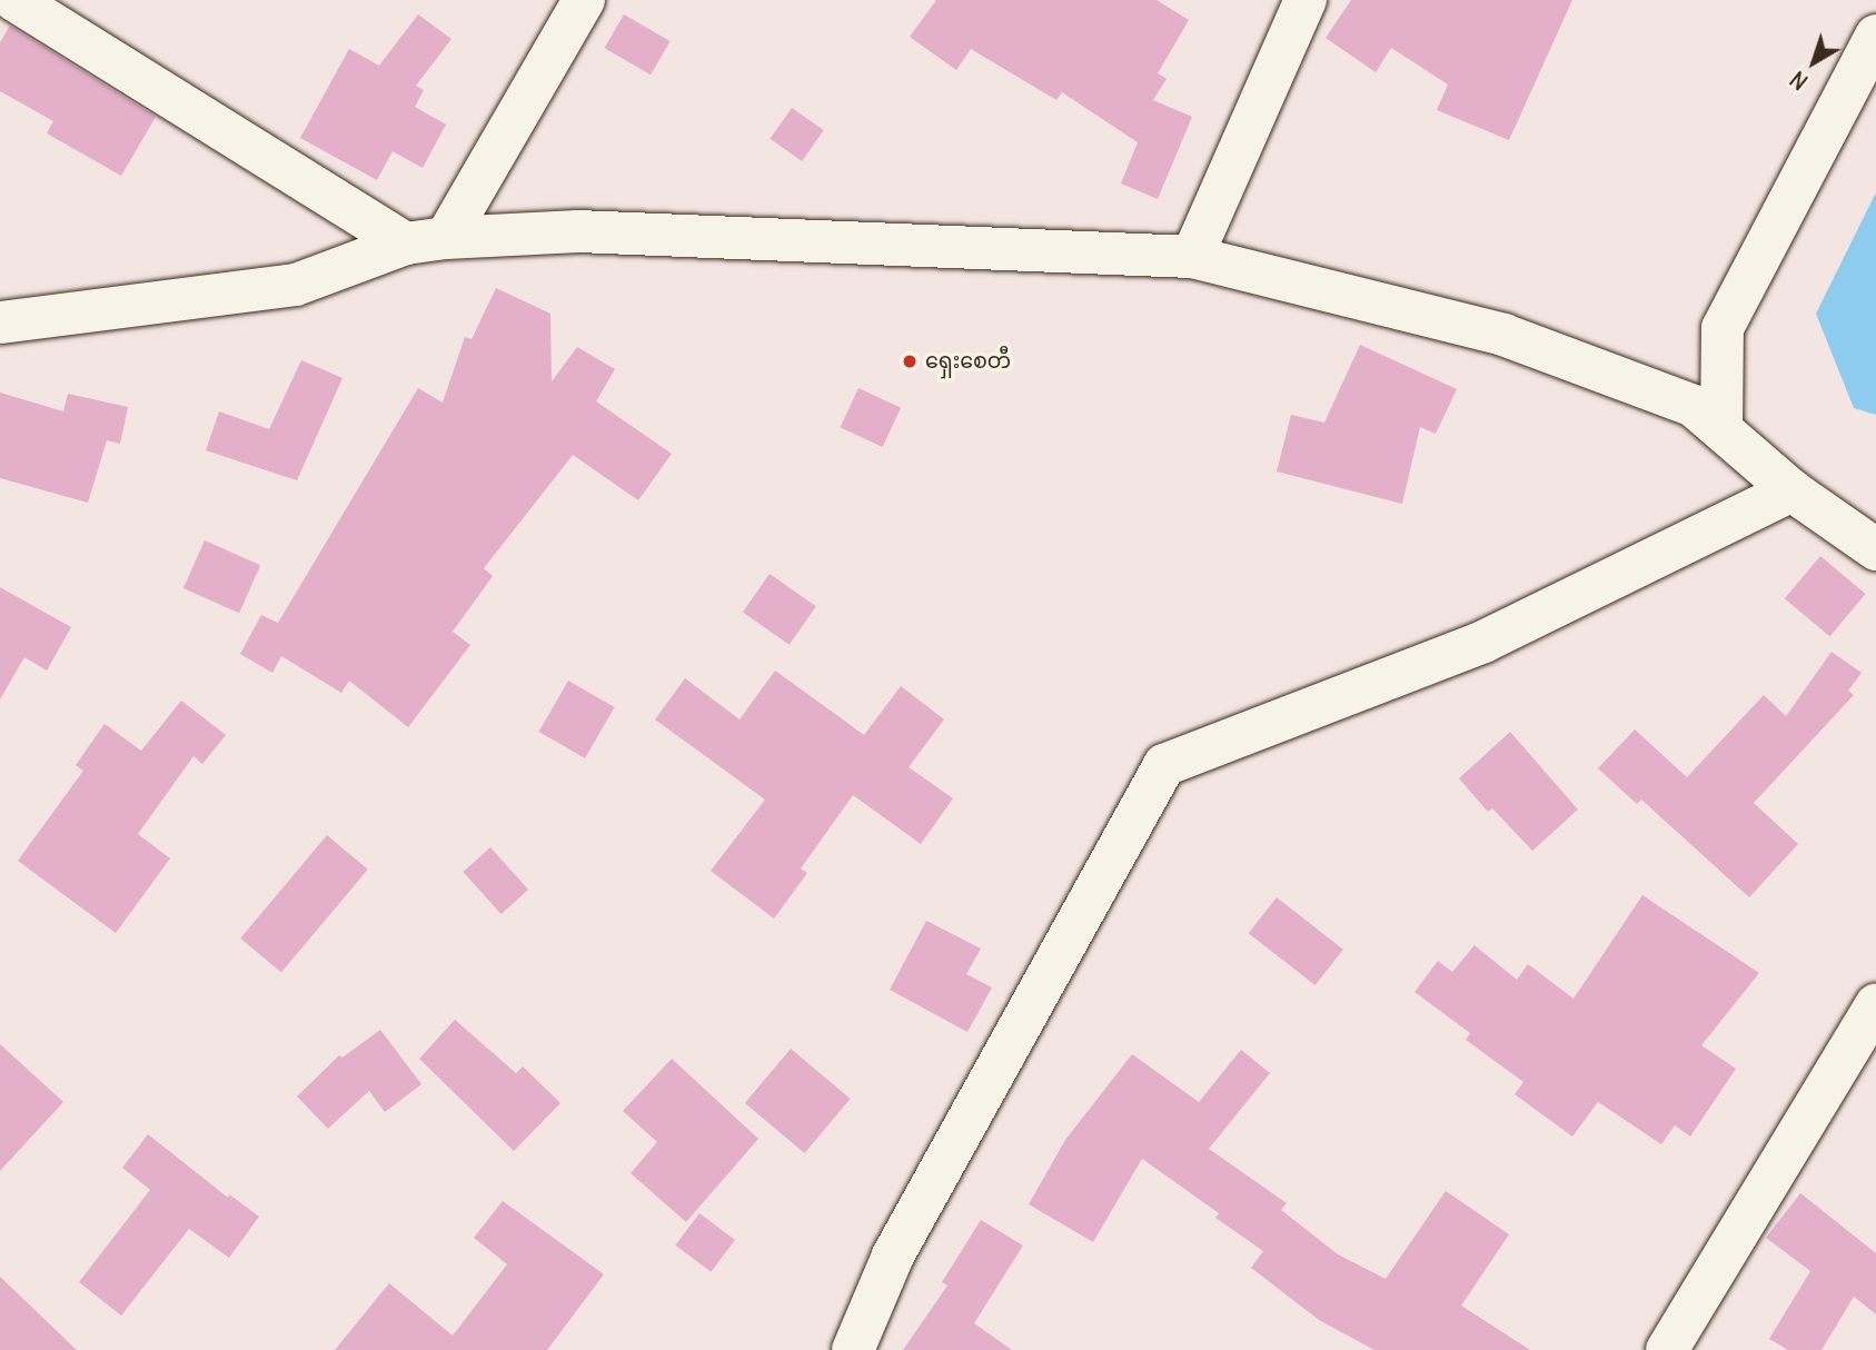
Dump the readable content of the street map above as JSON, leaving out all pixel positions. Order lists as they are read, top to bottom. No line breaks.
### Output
{"places":["ရှေးစေတီ"],"north":"bottom left"}
